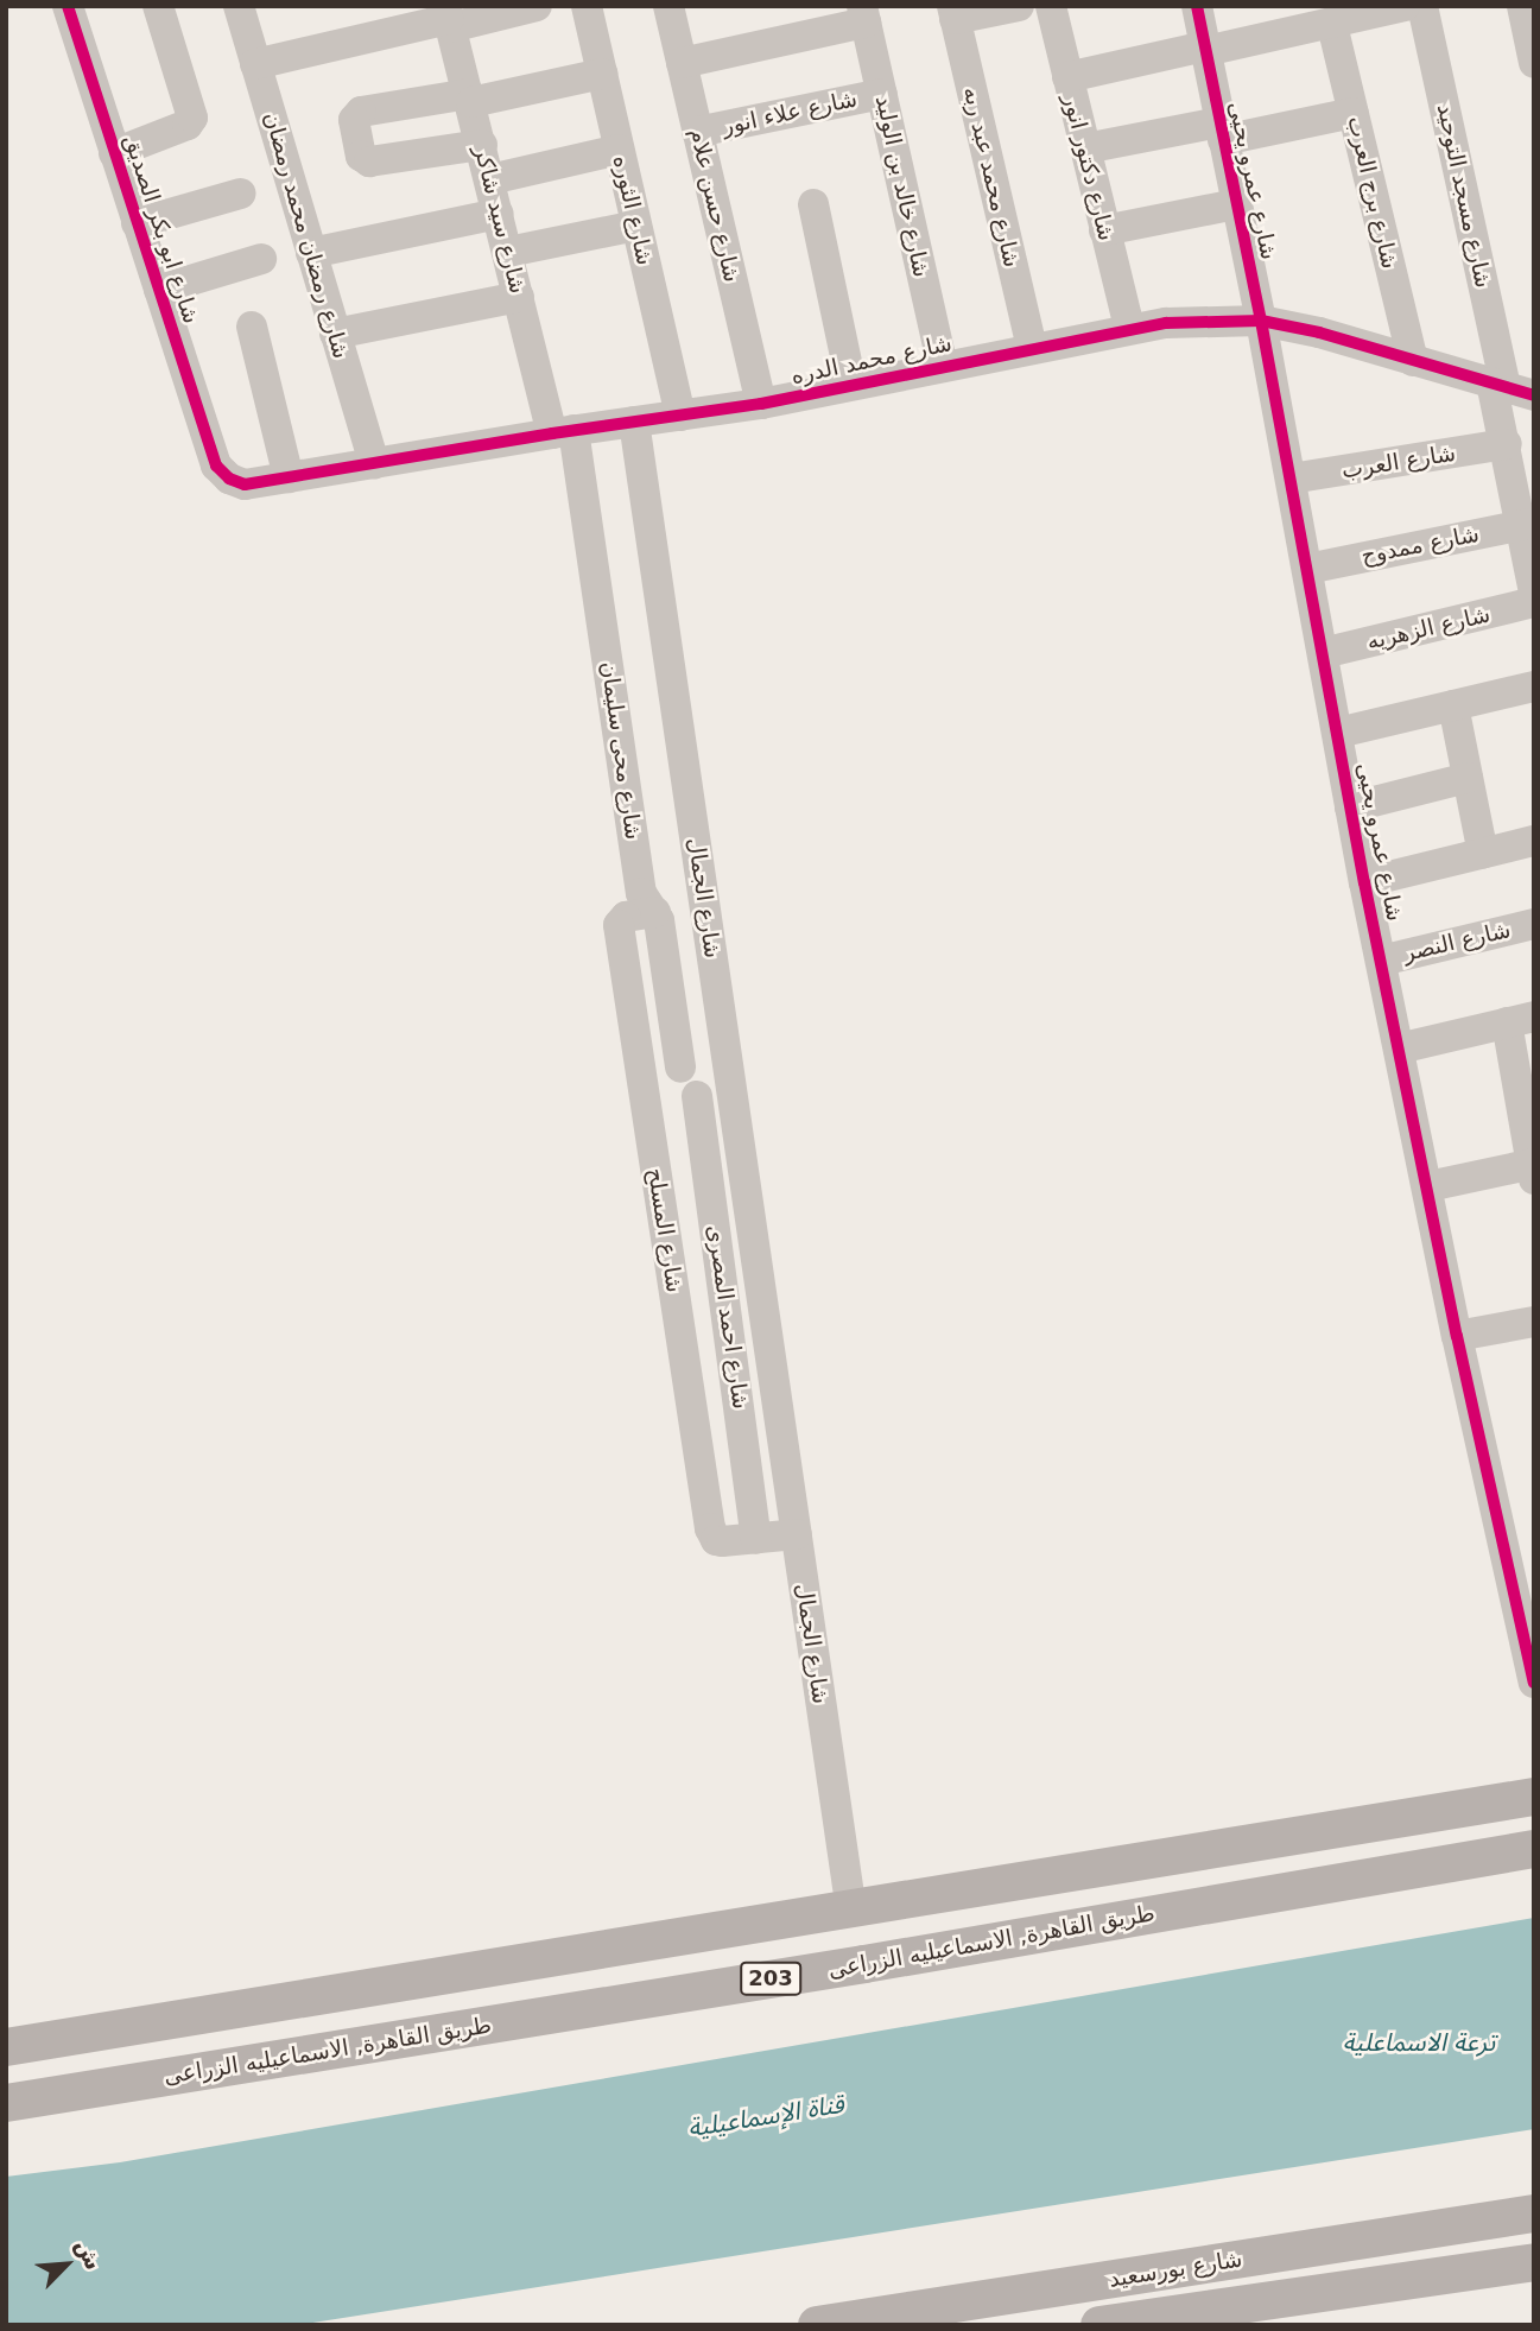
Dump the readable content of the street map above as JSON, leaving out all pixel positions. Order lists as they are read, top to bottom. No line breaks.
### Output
{"streets":{"main road":["طريق القاهرة, الاسماعيليه الزراعى","203","شارع بورسعيد"],"street":["شارع علاء انور","شارع دكتور انور","شارع محمد عبد ربه","شارع عمرو يحيى","شارع خالد بن الوليد","شارع برج العرب","شارع مسجد التوحيد","شارع حسن علام","شارع الثوره","شارع سيد شاكر","شارع ابو بكر الصديق","شارع رمضان محمد رمضان","شارع محمد الدره","شارع العرب","شارع ممدوح","شارع الزهريه","شارع محى سليمان","شارع الجمال","شارع النصر","شارع المسلح","شارع احمد المصرى"]},"crossings":[["شارع علاء انور","شارع خالد بن الوليد"],["شارع علاء انور","شارع حسن علام"],["شارع دكتور انور","شارع محمد الدره"],["شارع محمد عبد ربه","شارع محمد الدره"],["شارع عمرو يحيى","شارع محمد الدره"],["شارع عمرو يحيى","شارع العرب"],["شارع عمرو يحيى","شارع ممدوح"],["شارع عمرو يحيى","شارع الزهريه"],["شارع عمرو يحيى","شارع النصر"],["شارع خالد بن الوليد","شارع محمد الدره"],["شارع برج العرب","شارع محمد الدره"],["شارع مسجد التوحيد","شارع محمد الدره"],["شارع مسجد التوحيد","شارع العرب"],["شارع مسجد التوحيد","شارع ممدوح"],["شارع حسن علام","شارع محمد الدره"],["شارع الثوره","شارع محمد الدره"],["شارع سيد شاكر","شارع محمد الدره"],["شارع سيد شاكر","شارع محى سليمان"],["شارع ابو بكر الصديق","شارع محمد الدره"],["شارع رمضان محمد رمضان","شارع محمد الدره"],["شارع محمد الدره","شارع محى سليمان"],["شارع محمد الدره","شارع الجمال"],["شارع محى سليمان","شارع المسلح"],["شارع الجمال","203"],["شارع المسلح","شارع احمد المصرى"]],"water":["ترعة الاسماعلية","قناة الإسماعيلية"],"north":"top right"}
